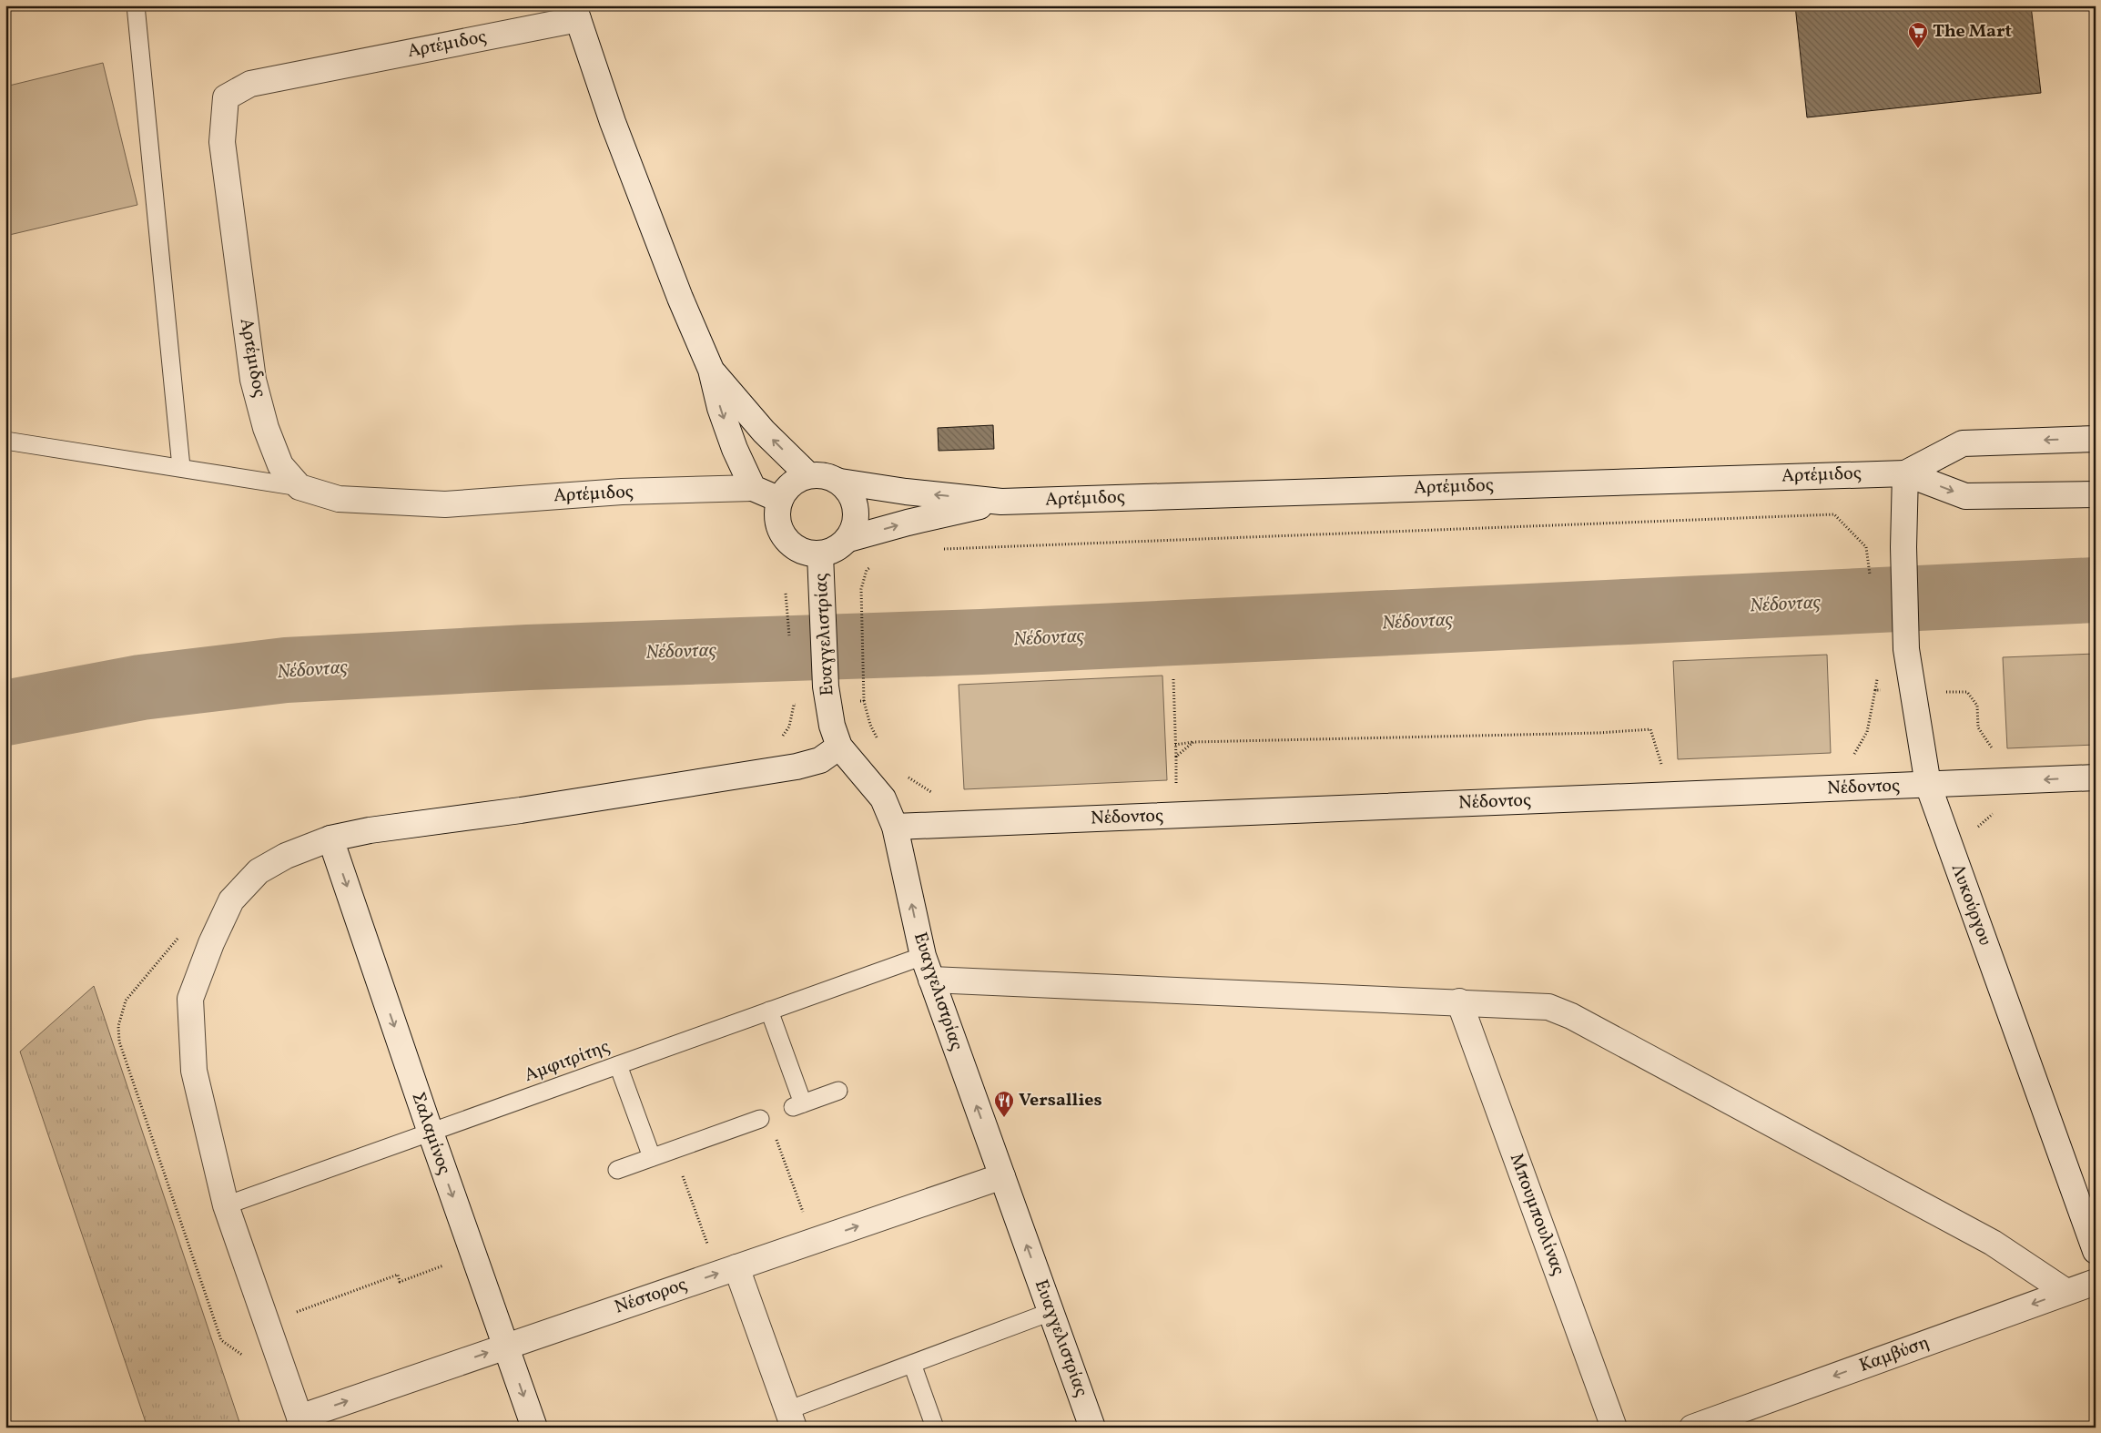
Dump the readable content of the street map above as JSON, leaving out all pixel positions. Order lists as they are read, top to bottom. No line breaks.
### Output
{"streets":{"street":["Αρτέμιδος","Ευαγγελιστρίας","Νέδοντος","Λυκούργου","Σαλαμίνος","Μπουμπουλίνας","Νέστορος","Καμβύση"],"lane":["Αμφιτρίτης"]},"crossings":[["Αρτέμιδος","Ευαγγελιστρίας"],["Αρτέμιδος","Λυκούργου"],["Ευαγγελιστρίας","Νέδοντος"],["Ευαγγελιστρίας","Αμφιτρίτης"],["Ευαγγελιστρίας","Νέστορος"],["Νέδοντος","Λυκούργου"],["Αμφιτρίτης","Σαλαμίνος"],["Σαλαμίνος","Νέστορος"]],"one_way":["Ευαγγελιστρίας","Σαλαμίνος","Νέστορος","Καμβύση"],"water":["Νέδoντας"],"places":{"supermarket":["The Mart"],"restaurant":["Versallies"]}}
